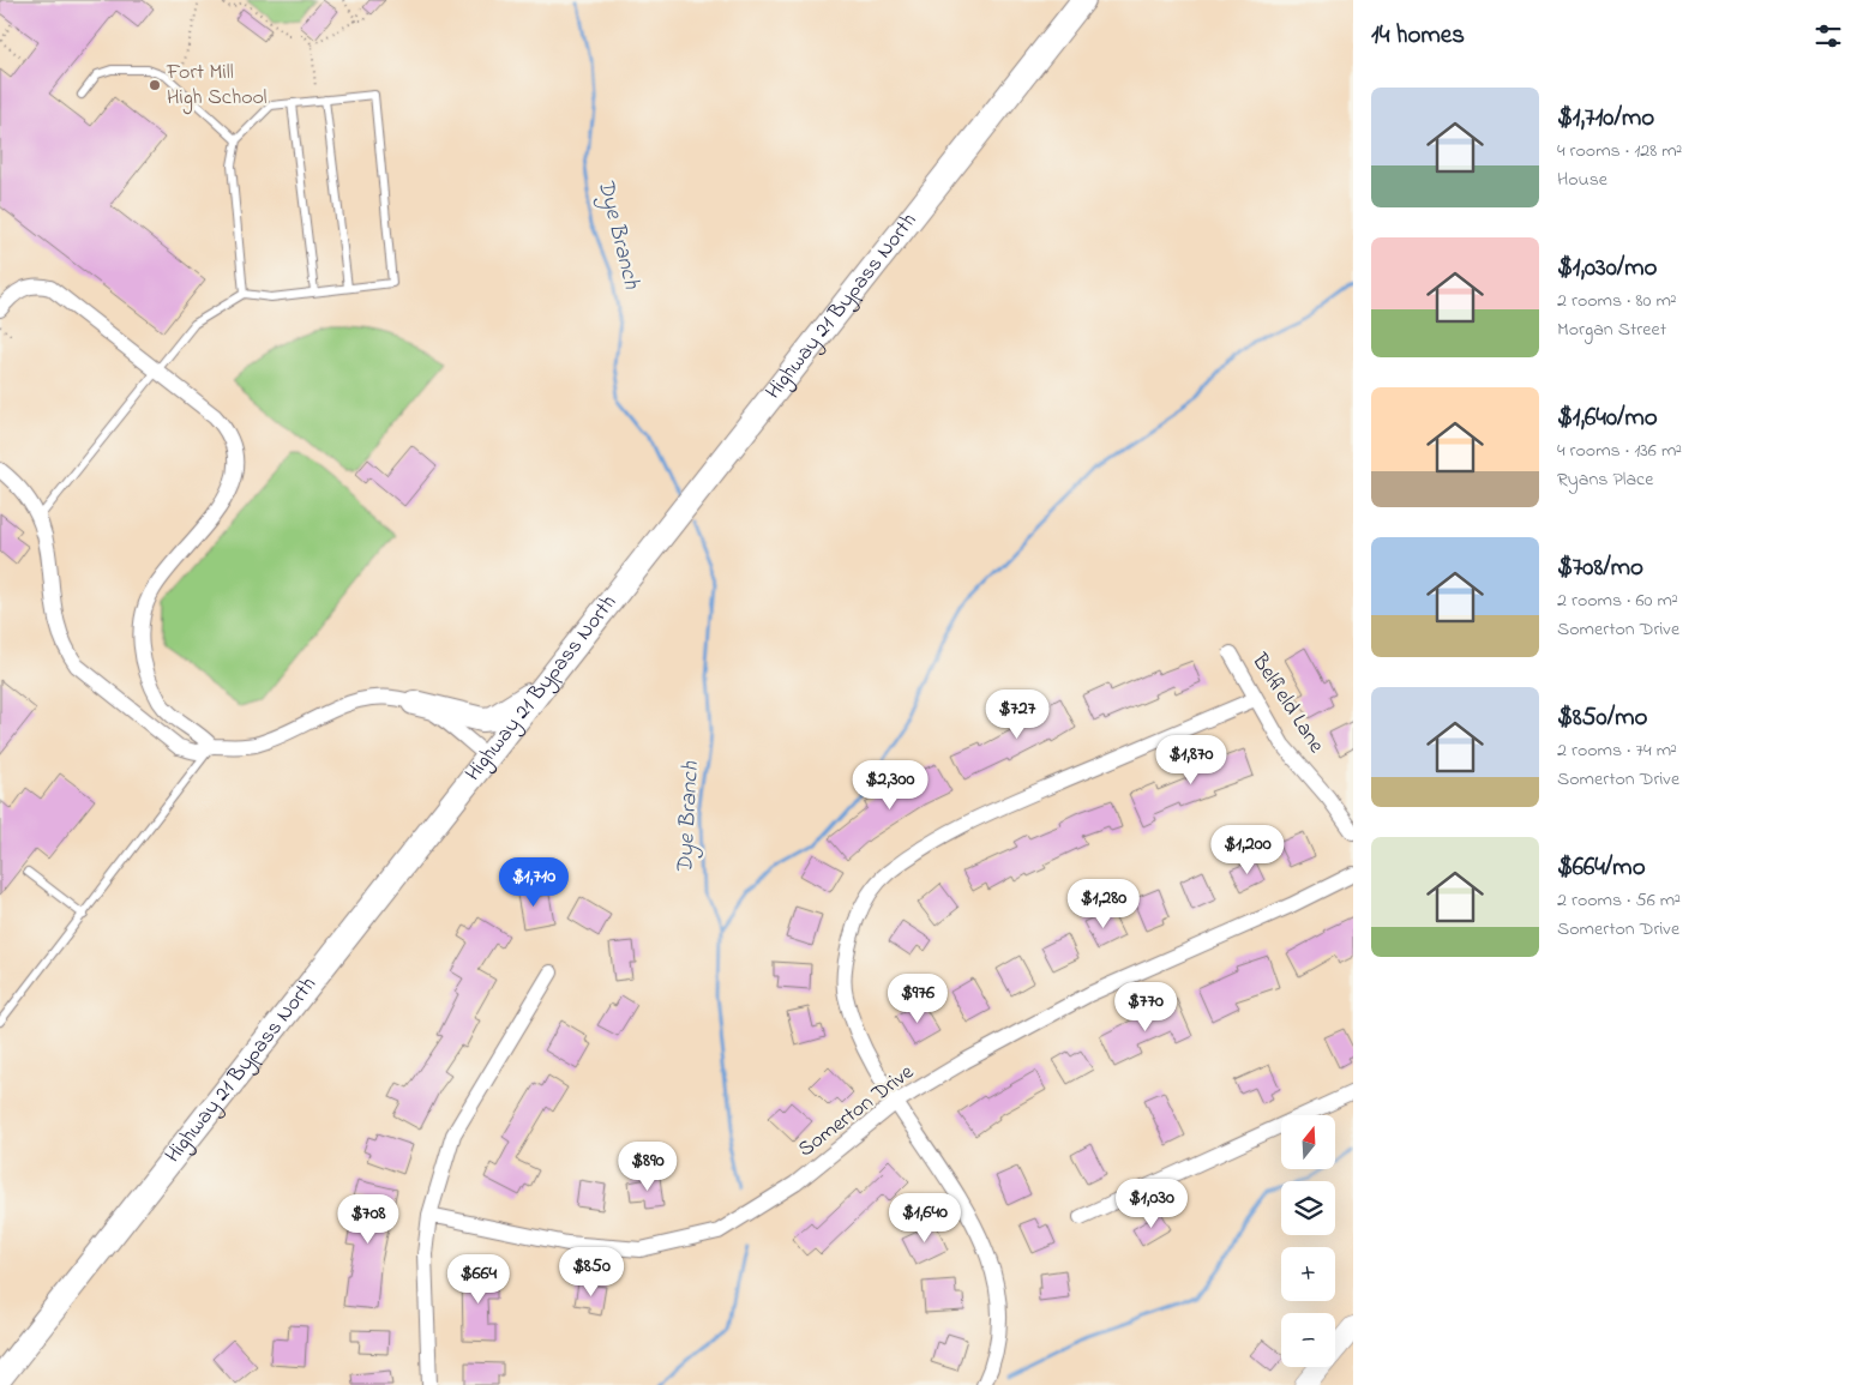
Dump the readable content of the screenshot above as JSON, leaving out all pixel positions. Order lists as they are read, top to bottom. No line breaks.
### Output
{"streets":{"main road":["Highway 21 Bypass North"],"street":["Belfield Lane","Somerton Drive"]},"water":["Dye Branch"],"places":["Fort Mill High School"],"north":"top","page":{"heading":"14 homes","list":[{"name":"$1,710/mo","note":"4 rooms · 128 m² · House"},{"name":"$1,030/mo","note":"2 rooms · 80 m² · Morgan Street"},{"name":"$1,640/mo","note":"4 rooms · 136 m² · Ryans Place"},{"name":"$708/mo","note":"2 rooms · 60 m² · Somerton Drive"},{"name":"$850/mo","note":"2 rooms · 74 m² · Somerton Drive"},{"name":"$664/mo","note":"2 rooms · 56 m² · Somerton Drive"}],"price":["$727","$1,870","$2,300","$1,200","$1,710","$1,280","$976","$770","$890","$1,030","$1,640","$708","$850","$664"],"map_buttons":["+","−"]}}
